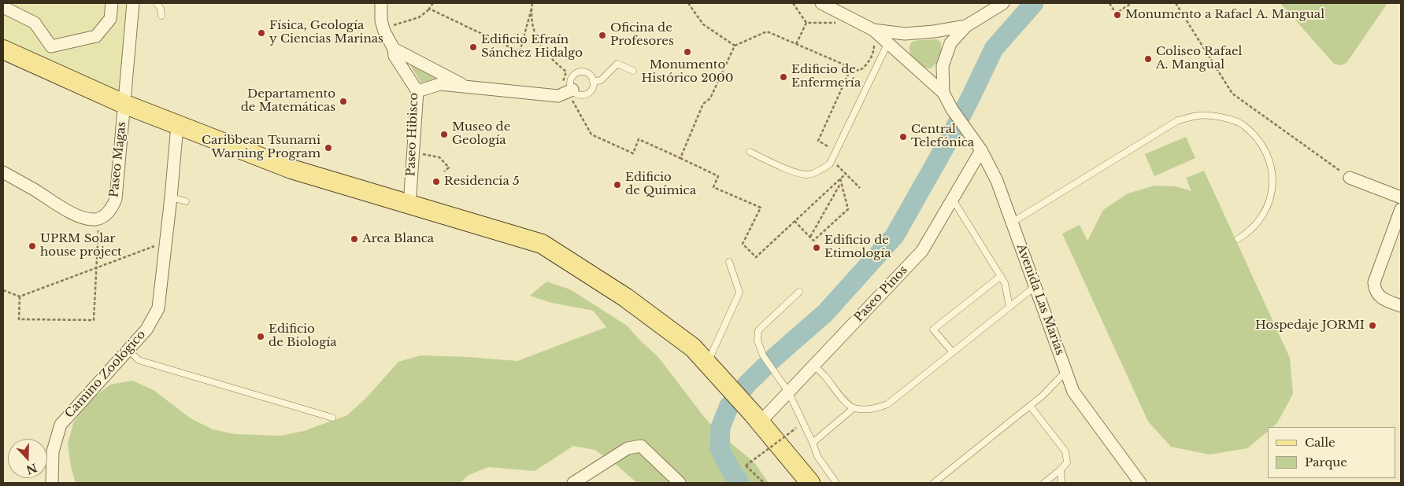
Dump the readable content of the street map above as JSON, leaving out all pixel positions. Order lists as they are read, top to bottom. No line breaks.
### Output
{"streets":{"street":["Paseo Hibisco","Paseo Magas","Paseo Pinos","Avenida Las Marías","Camino Zoológico"]},"crossings":[["Paseo Pinos","Avenida Las Marías"]],"places":["Monumento a Rafael A. Mangual","Física, Geología y Ciencias Marinas","Oficina de Profesores","Edificio Efraín Sánchez Hidalgo","Monumento Histórico 2000","Coliseo Rafael A. Mangual","Edificio de Enfermería","Departamento de Matemáticas","Museo de Geología","Central Telefónica","Caribbean Tsunami Warning Program","Residencia 5","Edificio de Química","Area Blanca","UPRM Solar house project","Edificio de Etimología","Hospedaje JORMI","Edificio de Biología"],"legend":["Calle","Parque"],"north":"bottom"}
